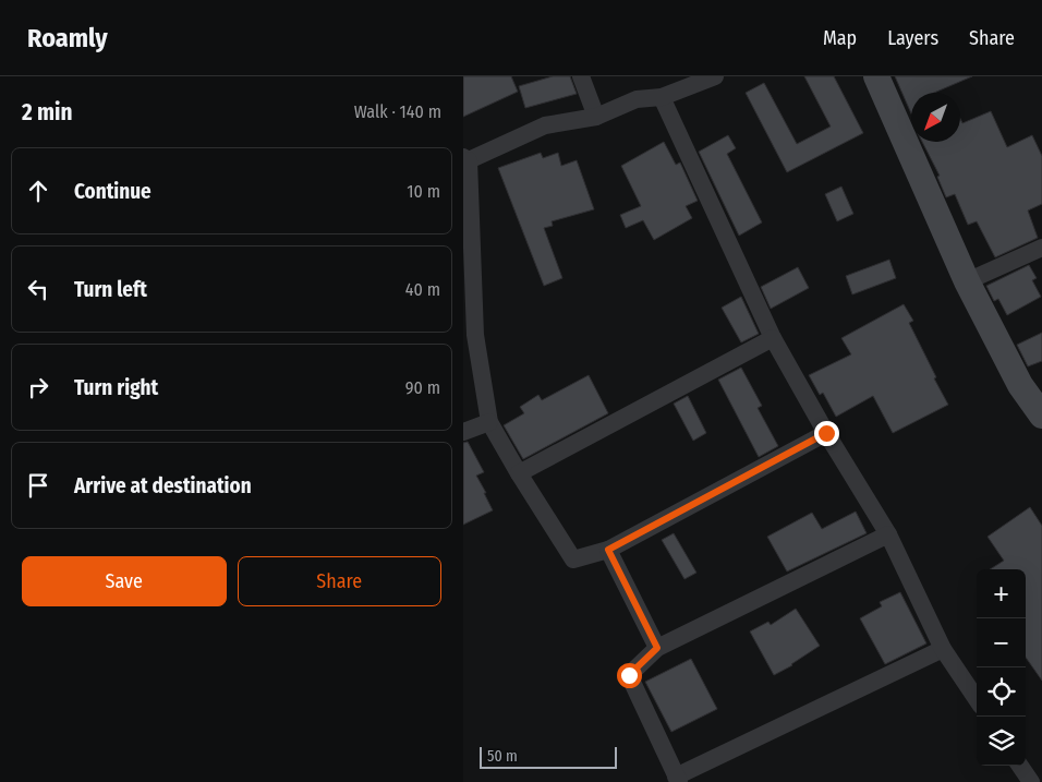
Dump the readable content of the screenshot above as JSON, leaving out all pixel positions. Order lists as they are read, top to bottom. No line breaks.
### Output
{"scale_bar":"50 m","north":"bottom left","page":{"header":"Roamly","nav":["Map","Layers","Share"],"heading":["2 min","Walk · 140 m"],"list":[["Continue","10 m"],["Turn left","40 m"],["Turn right","90 m"],"Arrive at destination"],"buttons":["Save","Share"],"map_buttons":["+","−"],"scale":"50 m"}}
